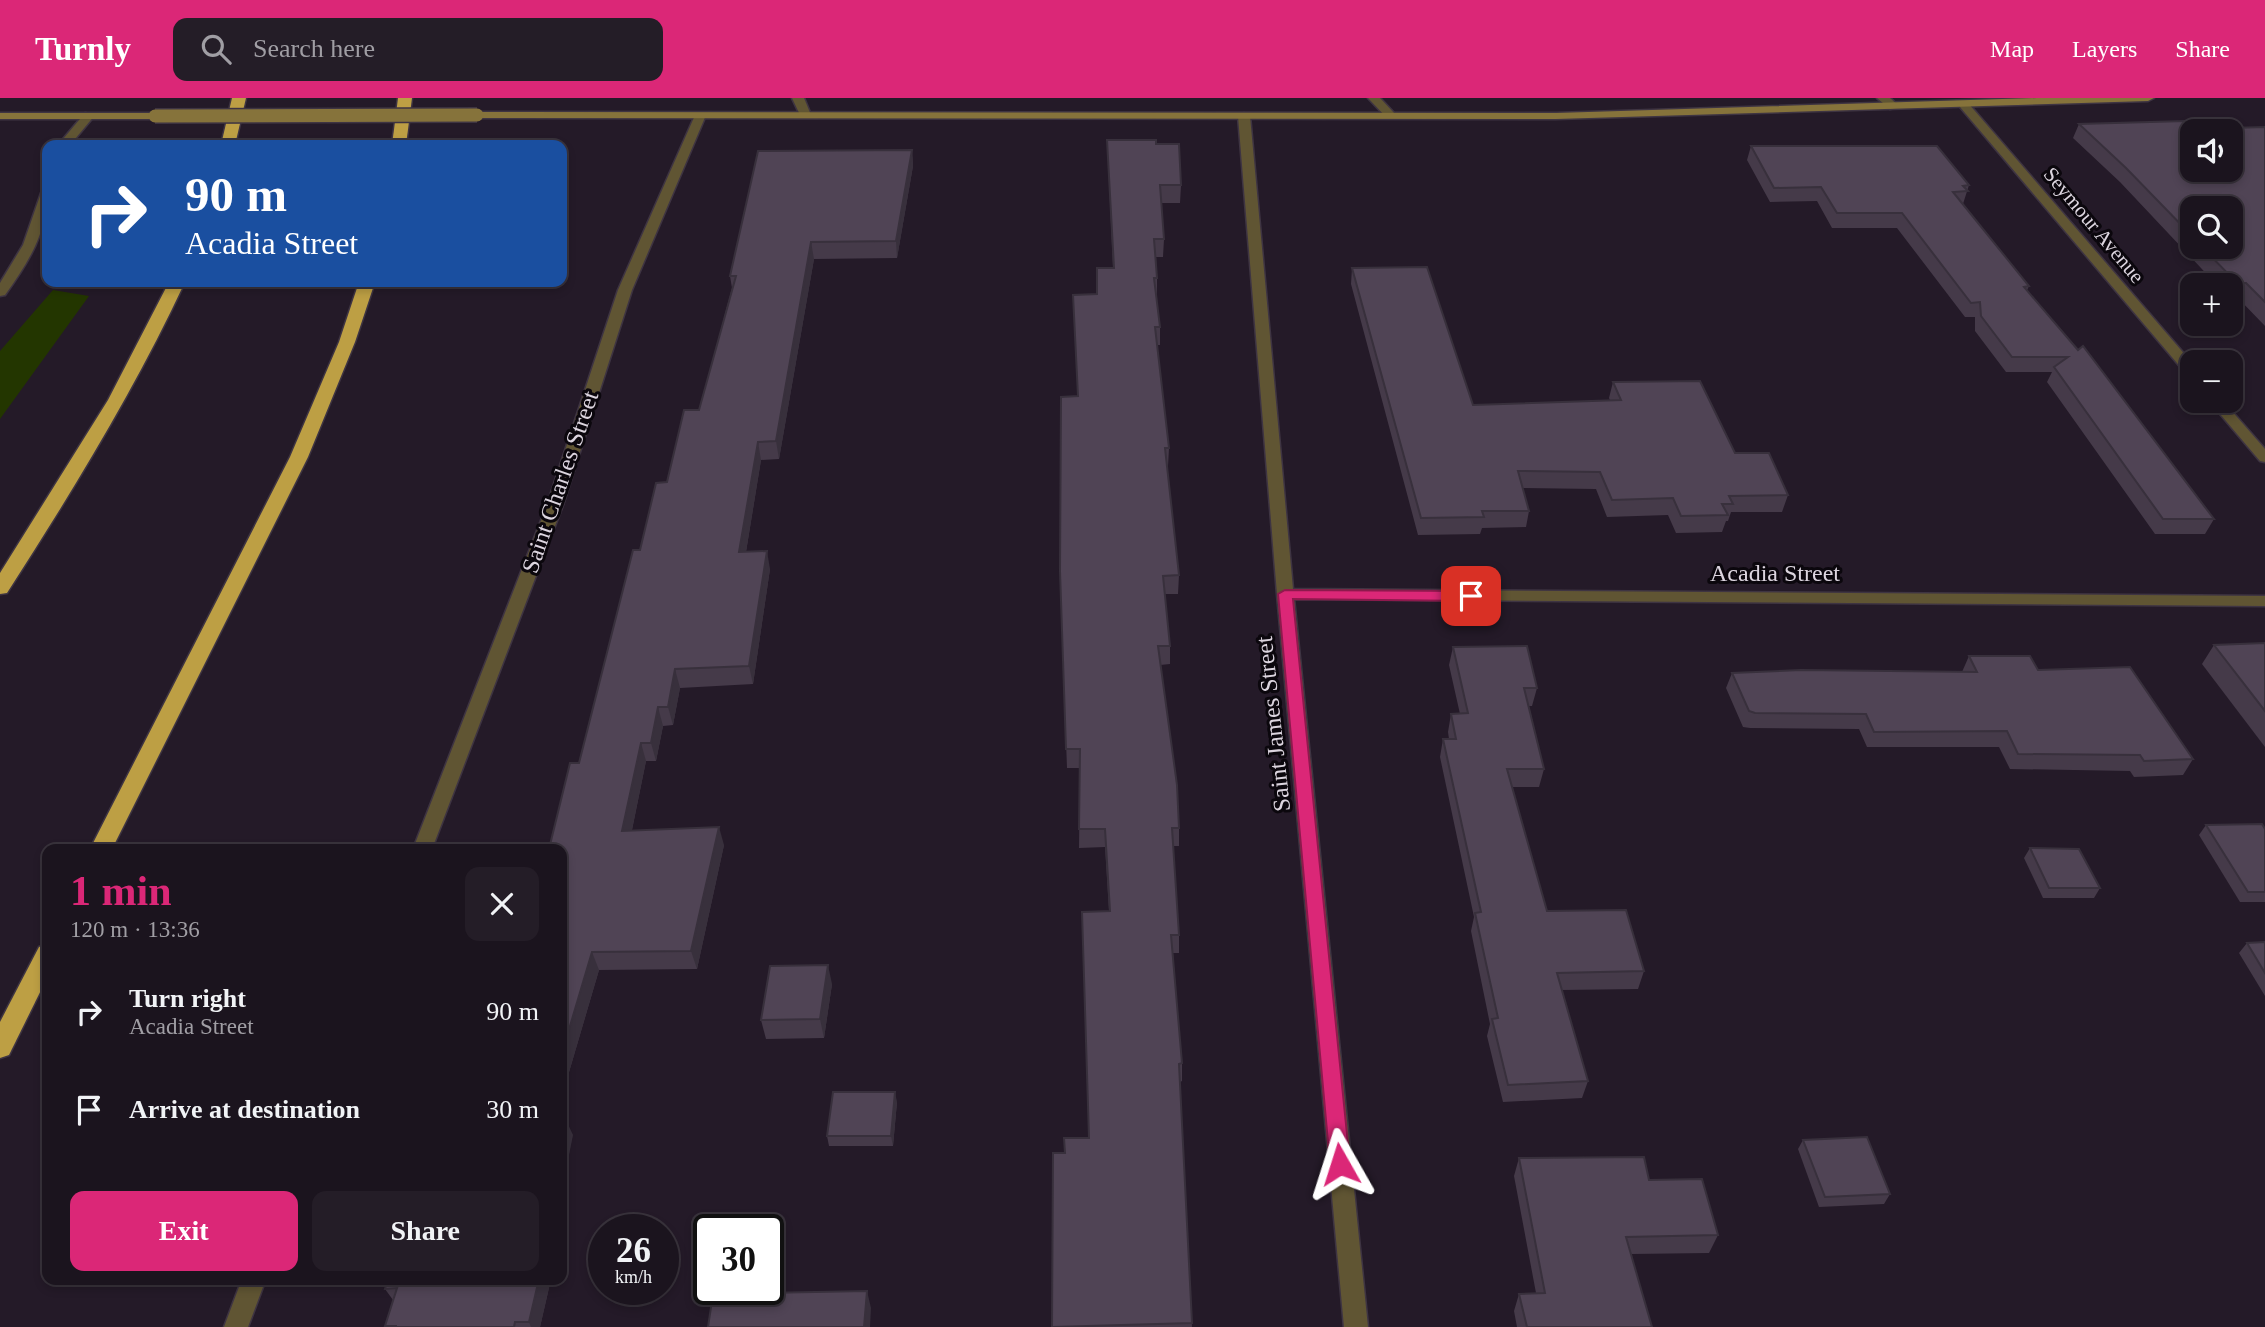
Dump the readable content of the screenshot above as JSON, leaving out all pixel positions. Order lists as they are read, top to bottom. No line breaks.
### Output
{"streets":{"street":["Seymour Avenue","Saint Charles Street","Acadia Street","Saint James Street"]},"crossings":[["Acadia Street","Saint James Street"]],"page":{"header":"Turnly","search":"Search here","nav":["Map","Layers","Share"],"map_buttons":["+","−"],"turn":["90 m","Acadia Street"],"heading":["1 min","120 m · 13:36"],"list":[{"name":"Turn right","note":"Acadia Street","value":"90 m"},{"name":"Arrive at destination","value":"30 m"}],"buttons":["Exit","Share"],"speed":"26 km/h","limit":"30"}}
